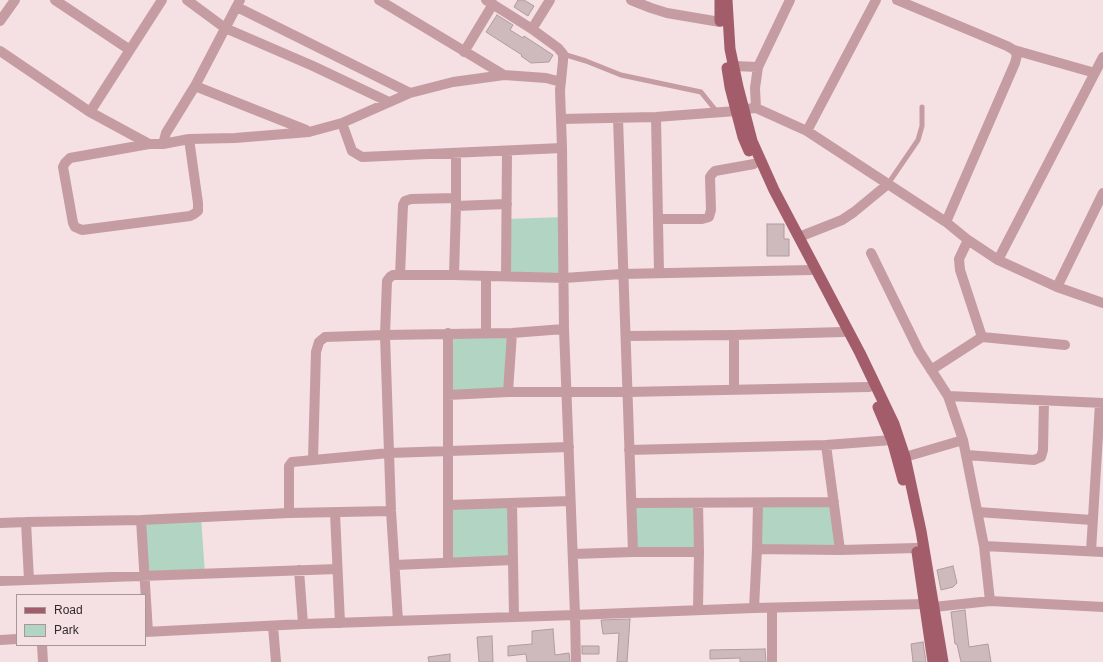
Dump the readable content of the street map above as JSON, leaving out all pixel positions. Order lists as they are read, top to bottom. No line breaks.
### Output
{"legend":["Road","Park"]}
